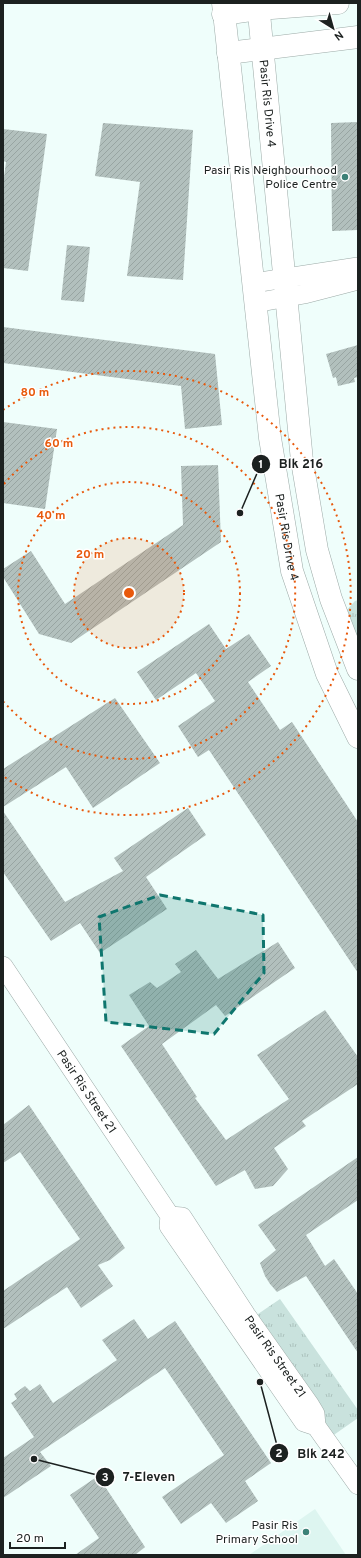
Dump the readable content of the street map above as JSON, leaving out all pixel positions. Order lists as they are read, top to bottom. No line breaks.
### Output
{"streets":{"street":["Pasir Ris Drive 4","Pasir Ris Street 21"]},"places":["Pasir Ris Neighbourhood Police Centre","Blk 216","Blk 242","7-Eleven","Pasir Ris Primary School"],"scale_bar":"20 m","north":"bottom right","rings":["80 m","60 m","40 m","20 m"]}
